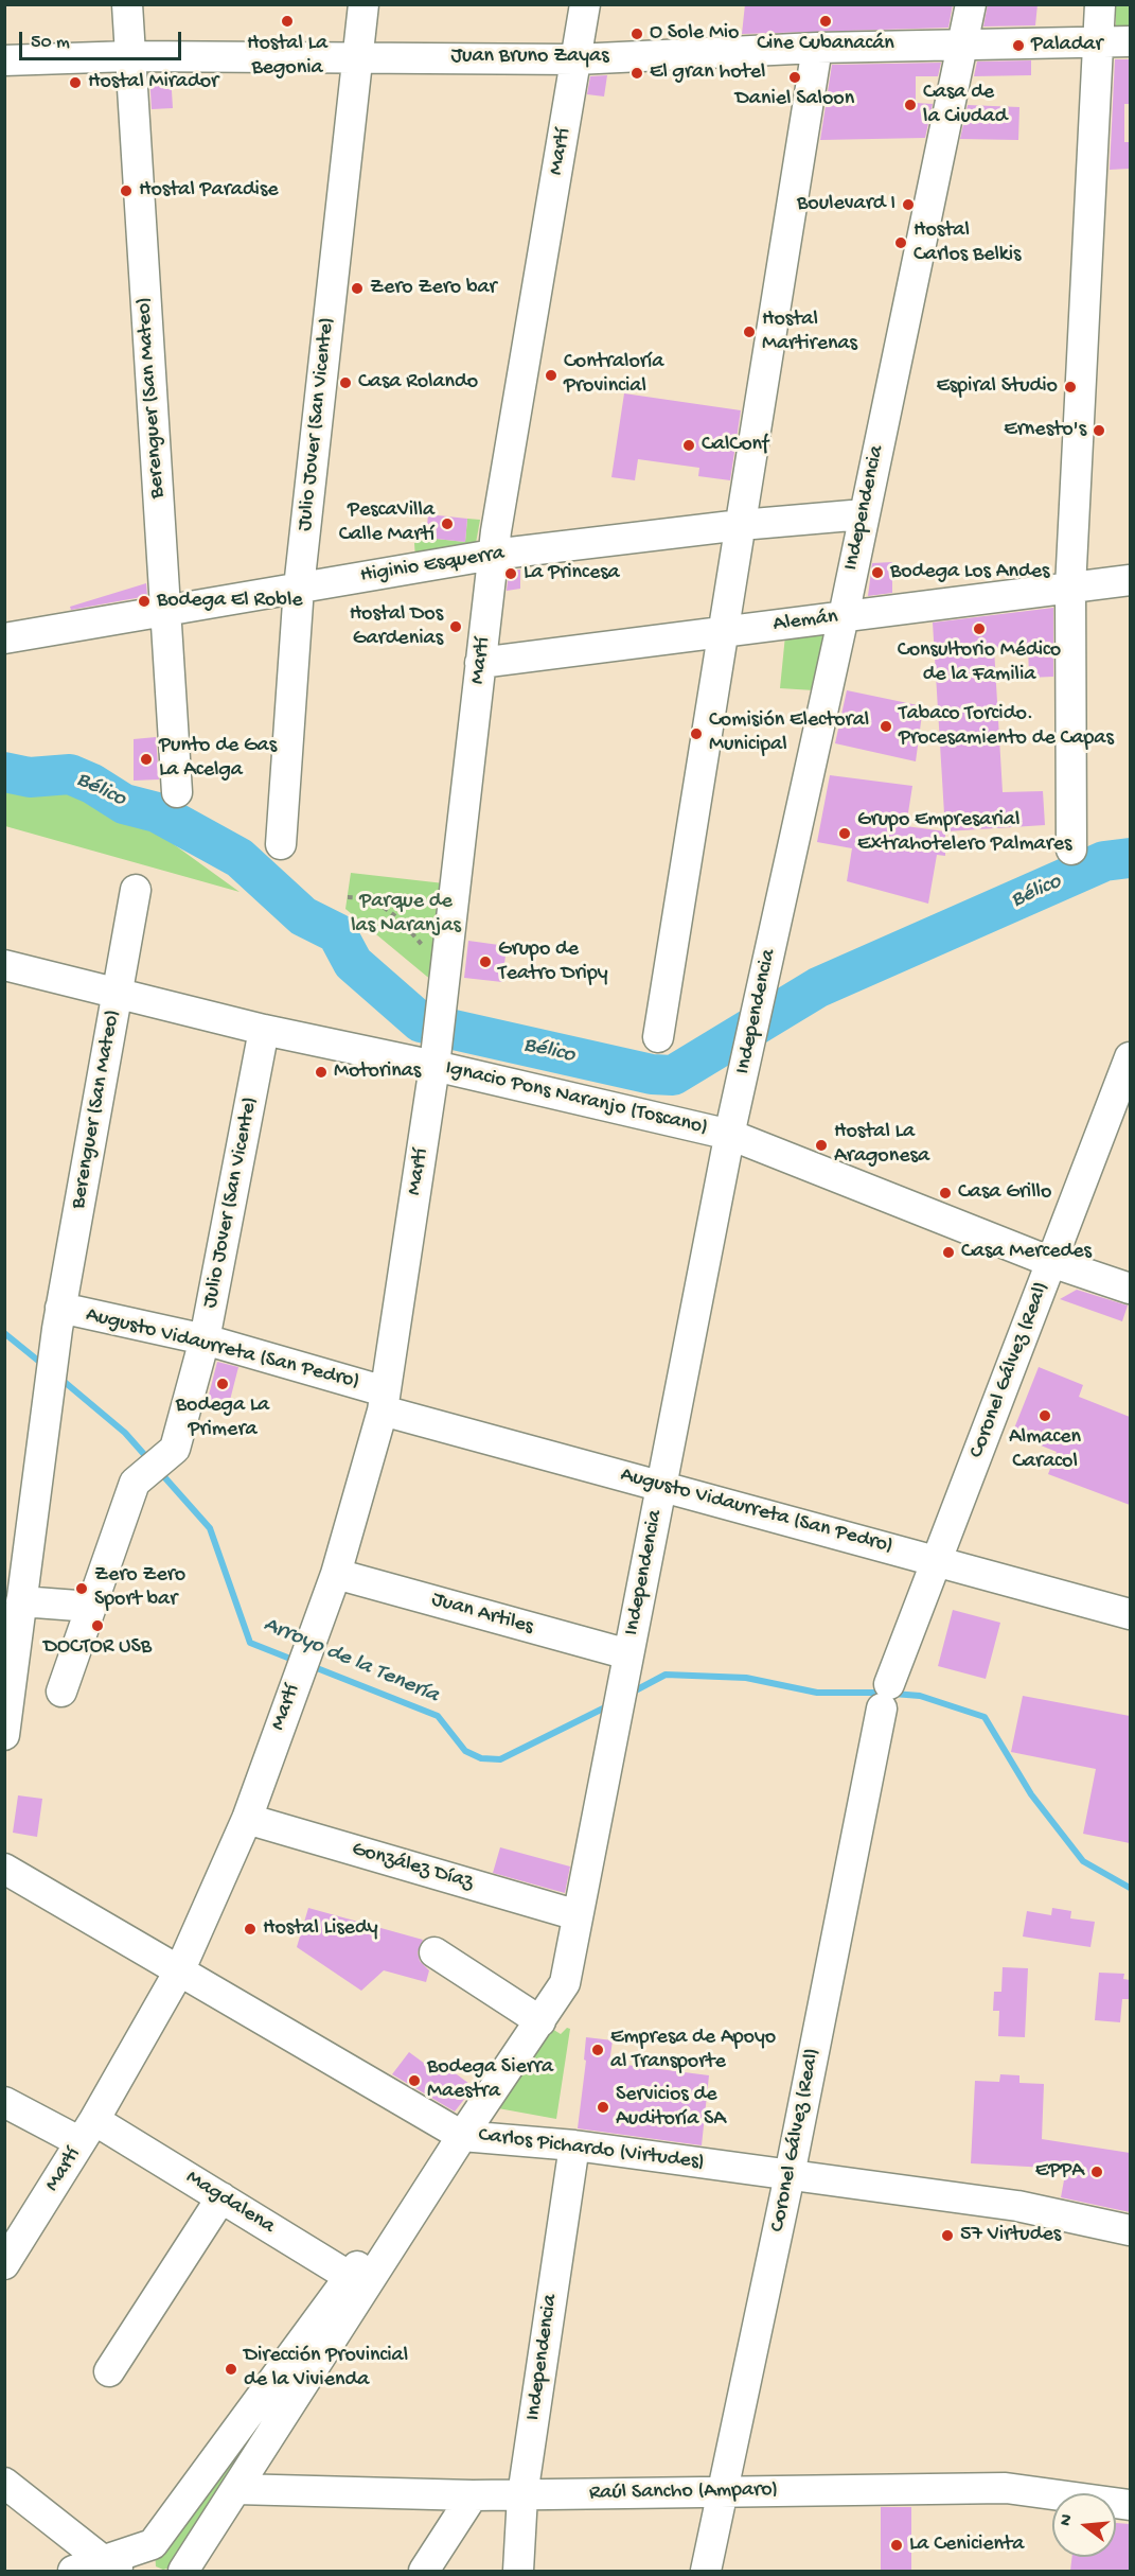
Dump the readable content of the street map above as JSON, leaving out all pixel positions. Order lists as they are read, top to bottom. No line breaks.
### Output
{"streets":{"street":["Juan Bruno Zayas","Martí","Berenguer (San Mateo)","Julio Jover (San Vicente)","Independencia","Higinio Esquerra","Alemán","Ignacio Pons Naranjo (Toscano)","Augusto Vidaurreta (San Pedro)","Coronel Gálvez (Real)","Juan Artiles","González Díaz","Carlos Pichardo (Virtudes)","Magdalena","Raúl Sancho (Amparo)"]},"crossings":[["Juan Bruno Zayas","Martí"],["Juan Bruno Zayas","Berenguer (San Mateo)"],["Juan Bruno Zayas","Julio Jover (San Vicente)"],["Juan Bruno Zayas","Independencia"],["Martí","Higinio Esquerra"],["Martí","Alemán"],["Martí","Ignacio Pons Naranjo (Toscano)"],["Martí","Augusto Vidaurreta (San Pedro)"],["Martí","Juan Artiles"],["Martí","González Díaz"],["Martí","Carlos Pichardo (Virtudes)"],["Martí","Magdalena"],["Berenguer (San Mateo)","Higinio Esquerra"],["Berenguer (San Mateo)","Ignacio Pons Naranjo (Toscano)"],["Berenguer (San Mateo)","Augusto Vidaurreta (San Pedro)"],["Julio Jover (San Vicente)","Higinio Esquerra"],["Julio Jover (San Vicente)","Ignacio Pons Naranjo (Toscano)"],["Julio Jover (San Vicente)","Augusto Vidaurreta (San Pedro)"],["Independencia","Higinio Esquerra"],["Independencia","Alemán"],["Independencia","Ignacio Pons Naranjo (Toscano)"],["Independencia","Augusto Vidaurreta (San Pedro)"],["Independencia","Juan Artiles"],["Independencia","González Díaz"],["Independencia","Carlos Pichardo (Virtudes)"],["Independencia","Raúl Sancho (Amparo)"],["Ignacio Pons Naranjo (Toscano)","Coronel Gálvez (Real)"],["Augusto Vidaurreta (San Pedro)","Coronel Gálvez (Real)"],["Coronel Gálvez (Real)","Carlos Pichardo (Virtudes)"],["Coronel Gálvez (Real)","Raúl Sancho (Amparo)"]],"water":["Bélico","Arroyo de la Tenería"],"parks":["Parque de las Naranjas"],"places":["Hostal La Begonia","Cine Cubanacán","O Sole Mio","Paladar","El gran hotel","Daniel Saloon","Hostal Mirador","Casa de la Ciudad","Hostal Paradise","Boulevard I","Hostal Carlos Belkis","Zero Zero bar","Hostal Martirenas","Contraloría Provincial","Casa Rolando","Espiral Studio","Ernesto's","CalConf","PescaVilla Calle Martí","Bodega Los Andes","La Princesa","Bodega El Roble","Hostal Dos Gardenias","Consultorio Médico de la Familia","Tabaco Torcido. Procesamiento de Capas","Comisión Electoral Municipal","Punto de Gas La Acelga","Grupo Empresarial Extrahotelero Palmares","Grupo de Teatro Dripy","Motorinas","Hostal La Aragonesa","Casa Grillo","Casa Mercedes","Bodega La Primera","Almacen Caracol","Zero Zero Sport bar","DOCTOR USB","Hostal Lisedy","Empresa de Apoyo al Transporte","Bodega Sierra Maestra","Servicios de Auditoría SA","EPPA","57 Virtudes","Dirección Provincial de la Vivienda","La Cenicienta"],"scale_bar":"50 m","north":"left"}
